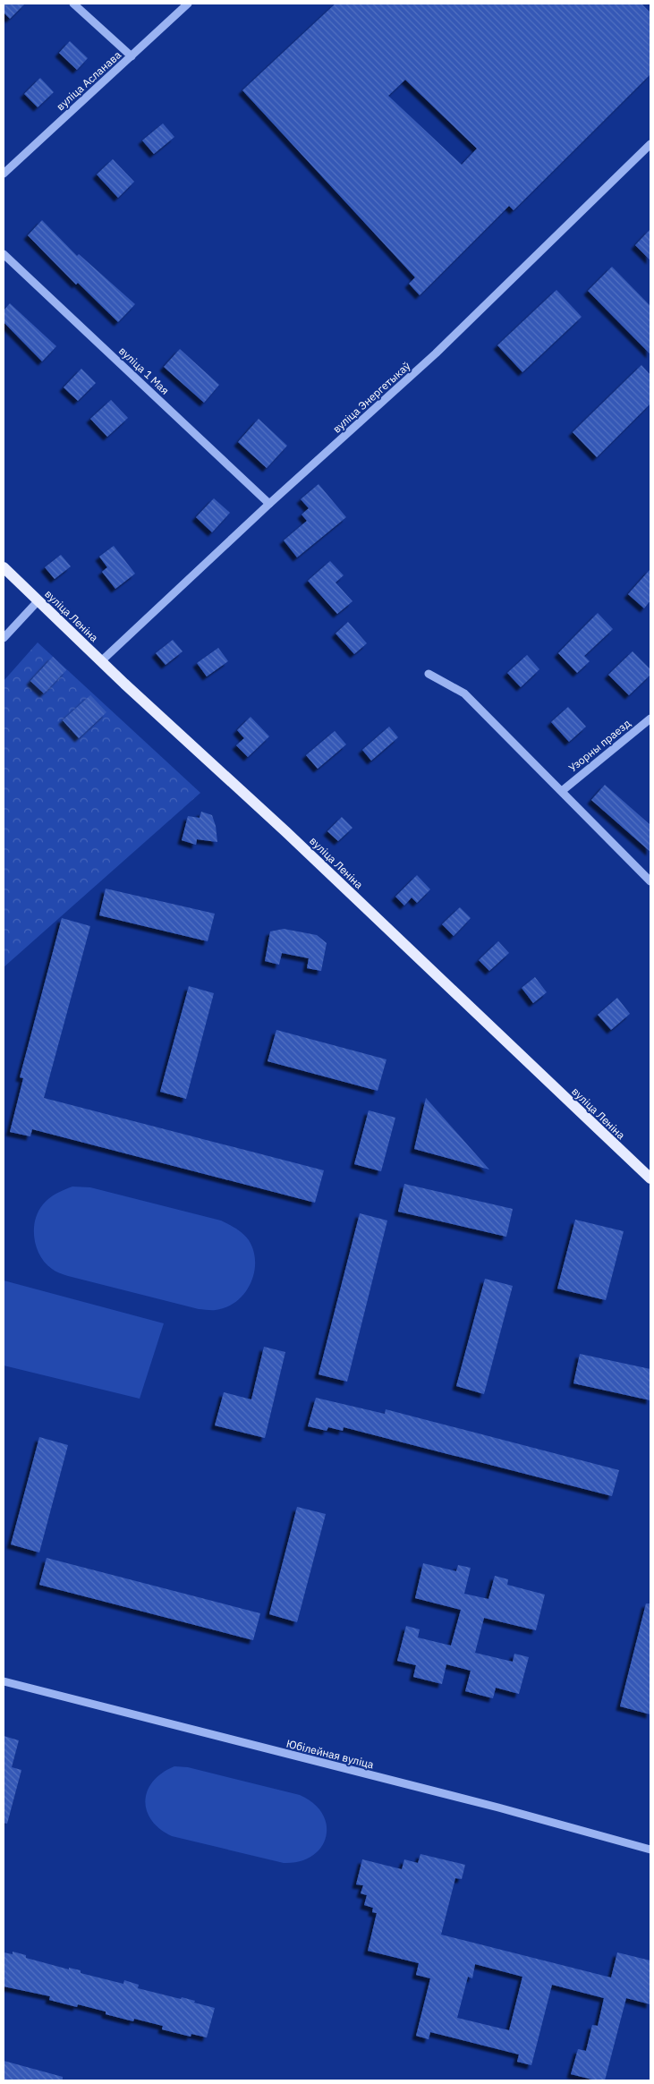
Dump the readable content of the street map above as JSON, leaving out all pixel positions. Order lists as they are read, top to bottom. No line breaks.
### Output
{"streets":{"main road":["вуліца Леніна"],"street":["вуліца Асланава","вуліца 1 Мая","вуліца Энергетыкаў","Узорны праезд","Юбілейная вуліца"]},"crossings":[["вуліца 1 Мая","вуліца Энергетыкаў"],["вуліца Энергетыкаў","вуліца Леніна"]]}
